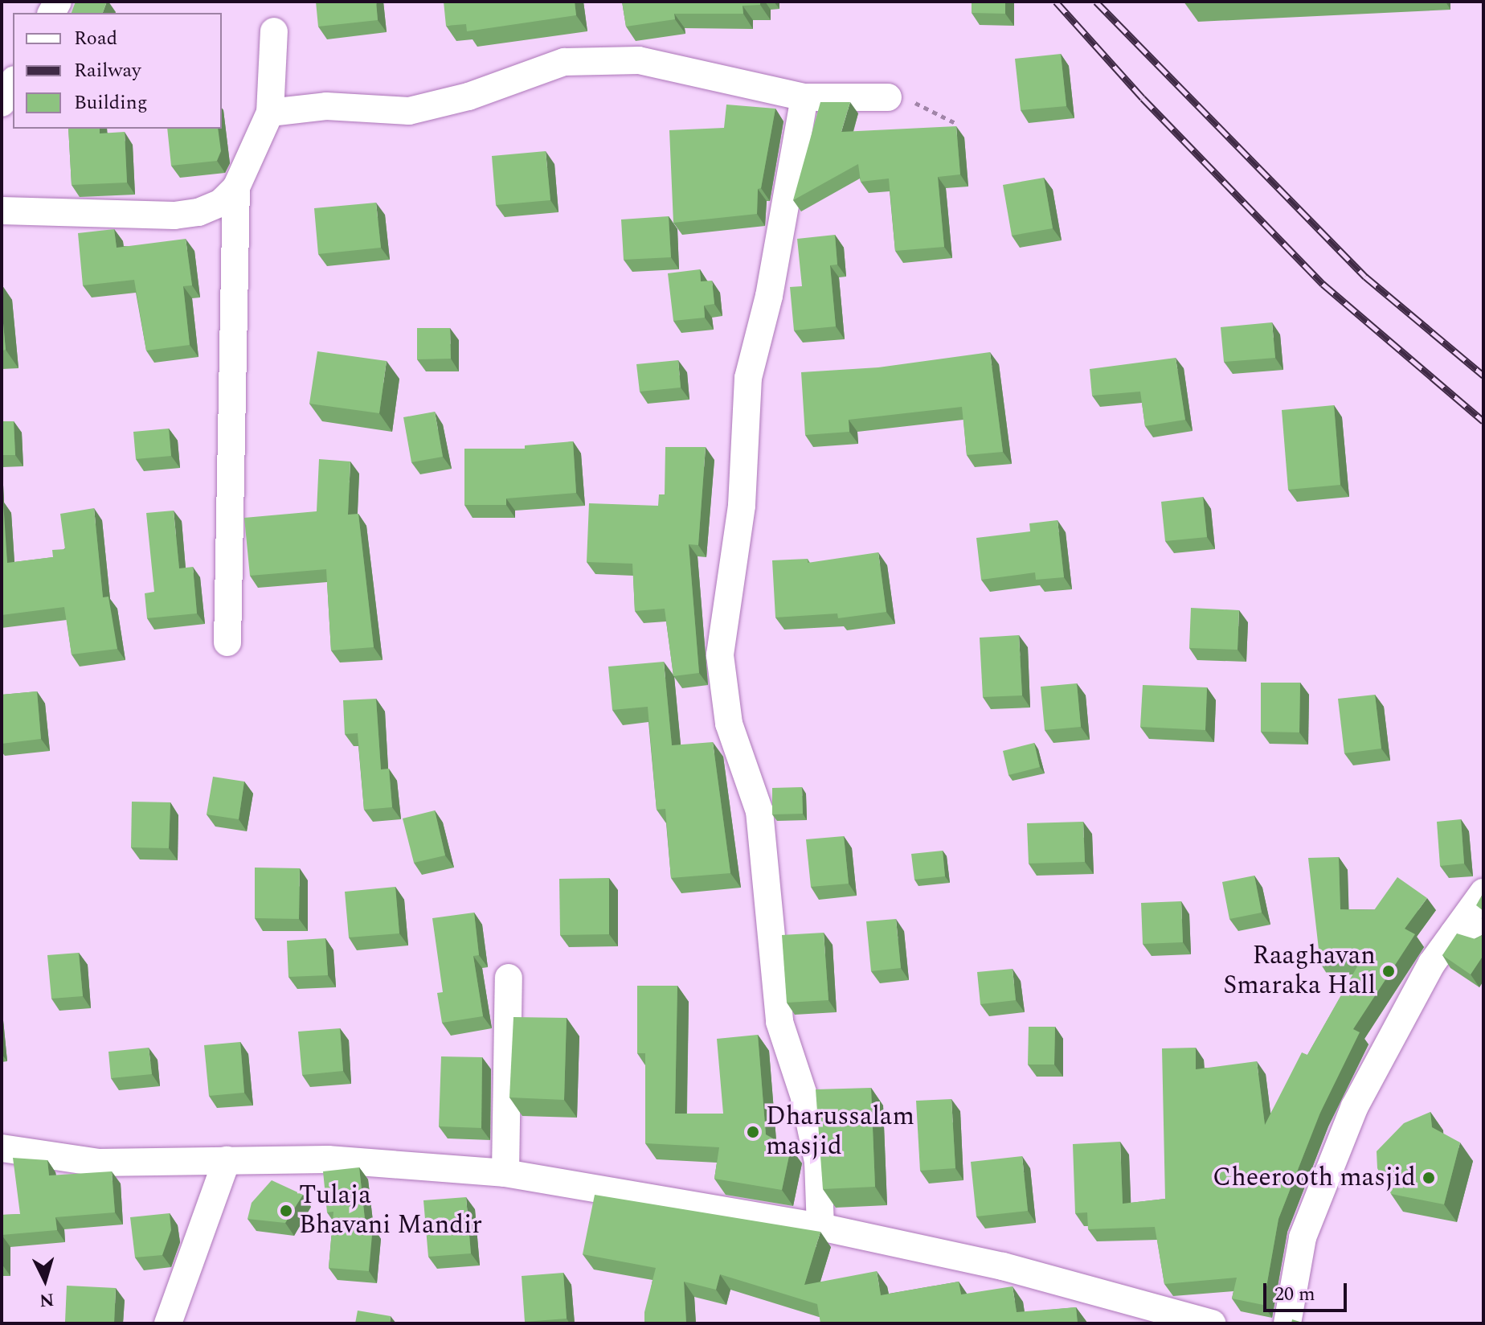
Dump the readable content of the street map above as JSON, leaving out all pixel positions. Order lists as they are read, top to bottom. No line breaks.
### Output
{"places":["Raaghavan Smaraka Hall","Dharussalam masjid","Cheerooth masjid","Tulaja Bhavani Mandir"],"legend":["Road","Railway","Building"],"scale_bar":"20 m","north":"bottom"}
